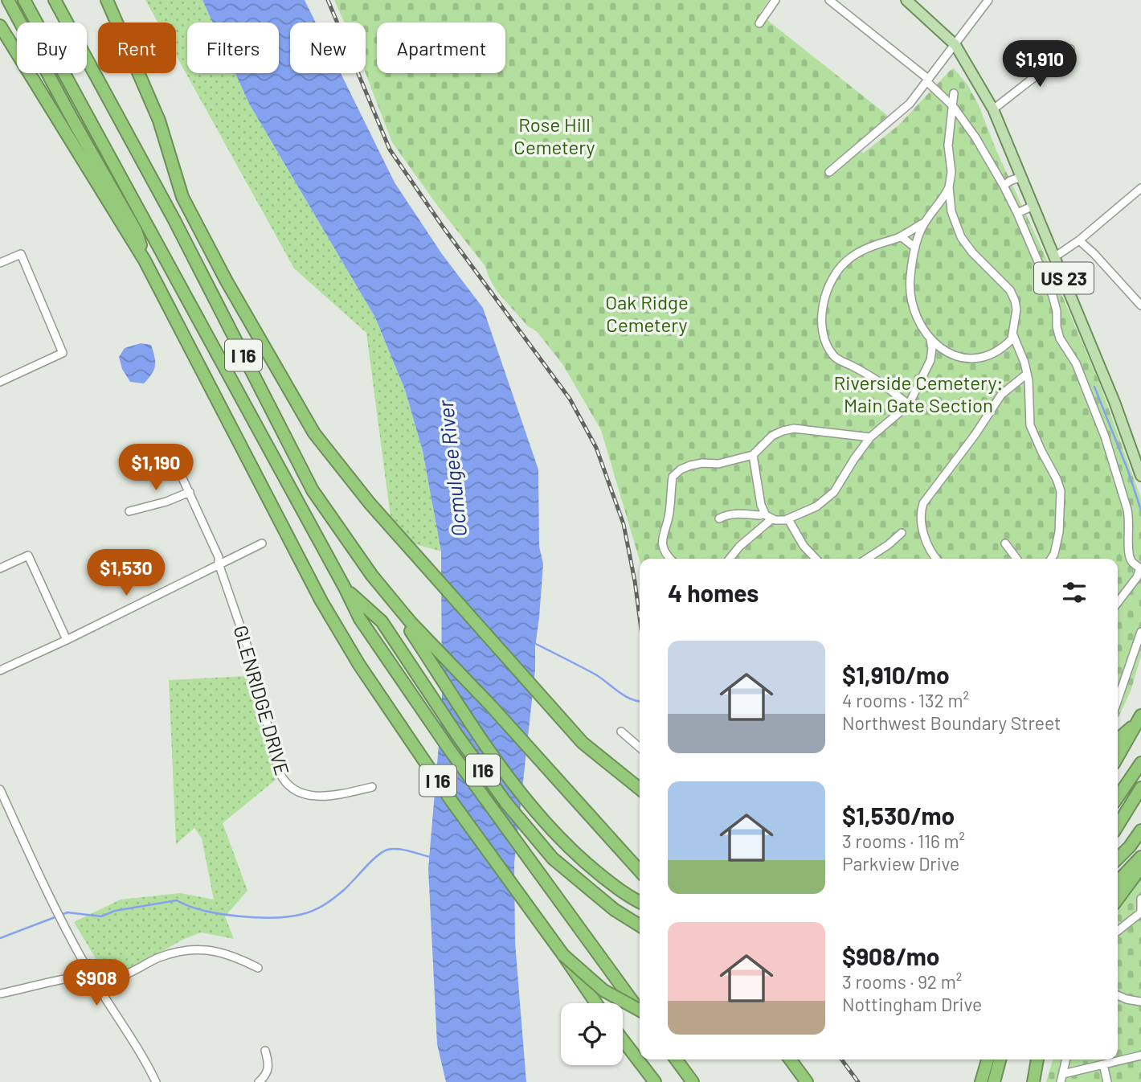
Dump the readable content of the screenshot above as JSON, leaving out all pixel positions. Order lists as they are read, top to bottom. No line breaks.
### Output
{"streets":{"highway":["I 16","I16"],"main road":["US 23"],"street":["GLENRIDGE DRIVE"]},"water":["Ocmulgee River"],"parks":["Rose Hill Cemetery","Oak Ridge Cemetery","Riverside Cemetery: Main Gate Section"],"page":{"chip":["Buy","Rent","Filters","New","Apartment"],"price":["$1,910","$1,190","$1,530","$908"],"heading":"4 homes","list":[{"name":"$1,910/mo","note":"4 rooms · 132 m² · Northwest Boundary Street"},{"name":"$1,530/mo","note":"3 rooms · 116 m² · Parkview Drive"},{"name":"$908/mo","note":"3 rooms · 92 m² · Nottingham Drive"}]}}
